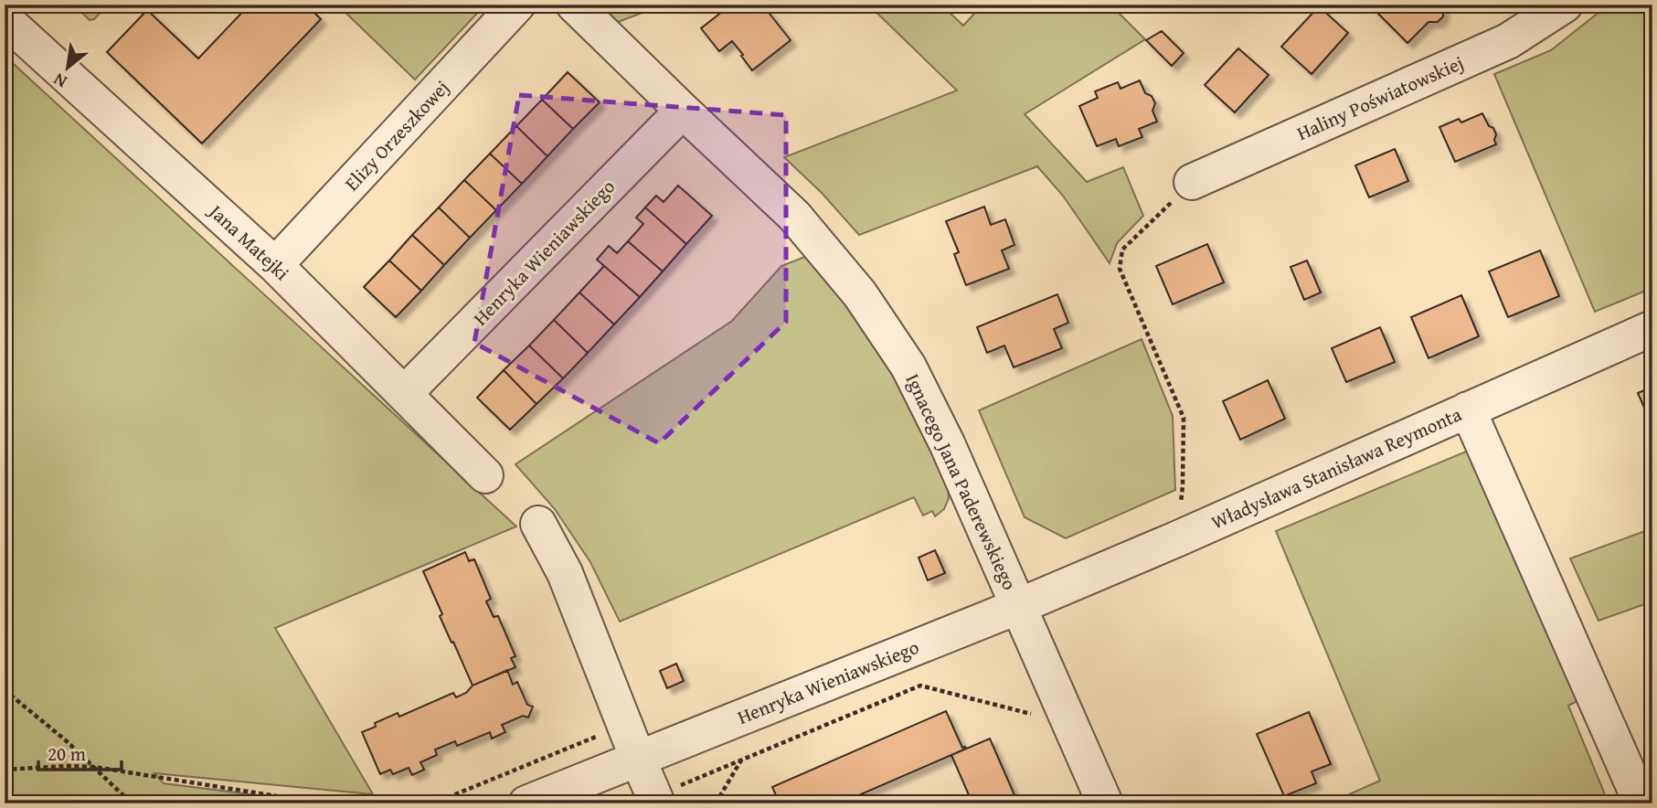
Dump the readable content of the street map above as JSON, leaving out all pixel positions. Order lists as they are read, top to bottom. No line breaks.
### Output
{"streets":{"street":["Haliny Poświatowskiej","Elizy Orzeszkowej","Jana Matejki","Henryka Wieniawskiego","Władysława Stanisława Reymonta","Ignacego Jana Paderewskiego"]},"crossings":[["Elizy Orzeszkowej","Jana Matejki"],["Jana Matejki","Henryka Wieniawskiego"],["Henryka Wieniawskiego","Władysława Stanisława Reymonta"],["Henryka Wieniawskiego","Ignacego Jana Paderewskiego"],["Władysława Stanisława Reymonta","Ignacego Jana Paderewskiego"]],"scale_bar":"20 m","north":"bottom left"}
